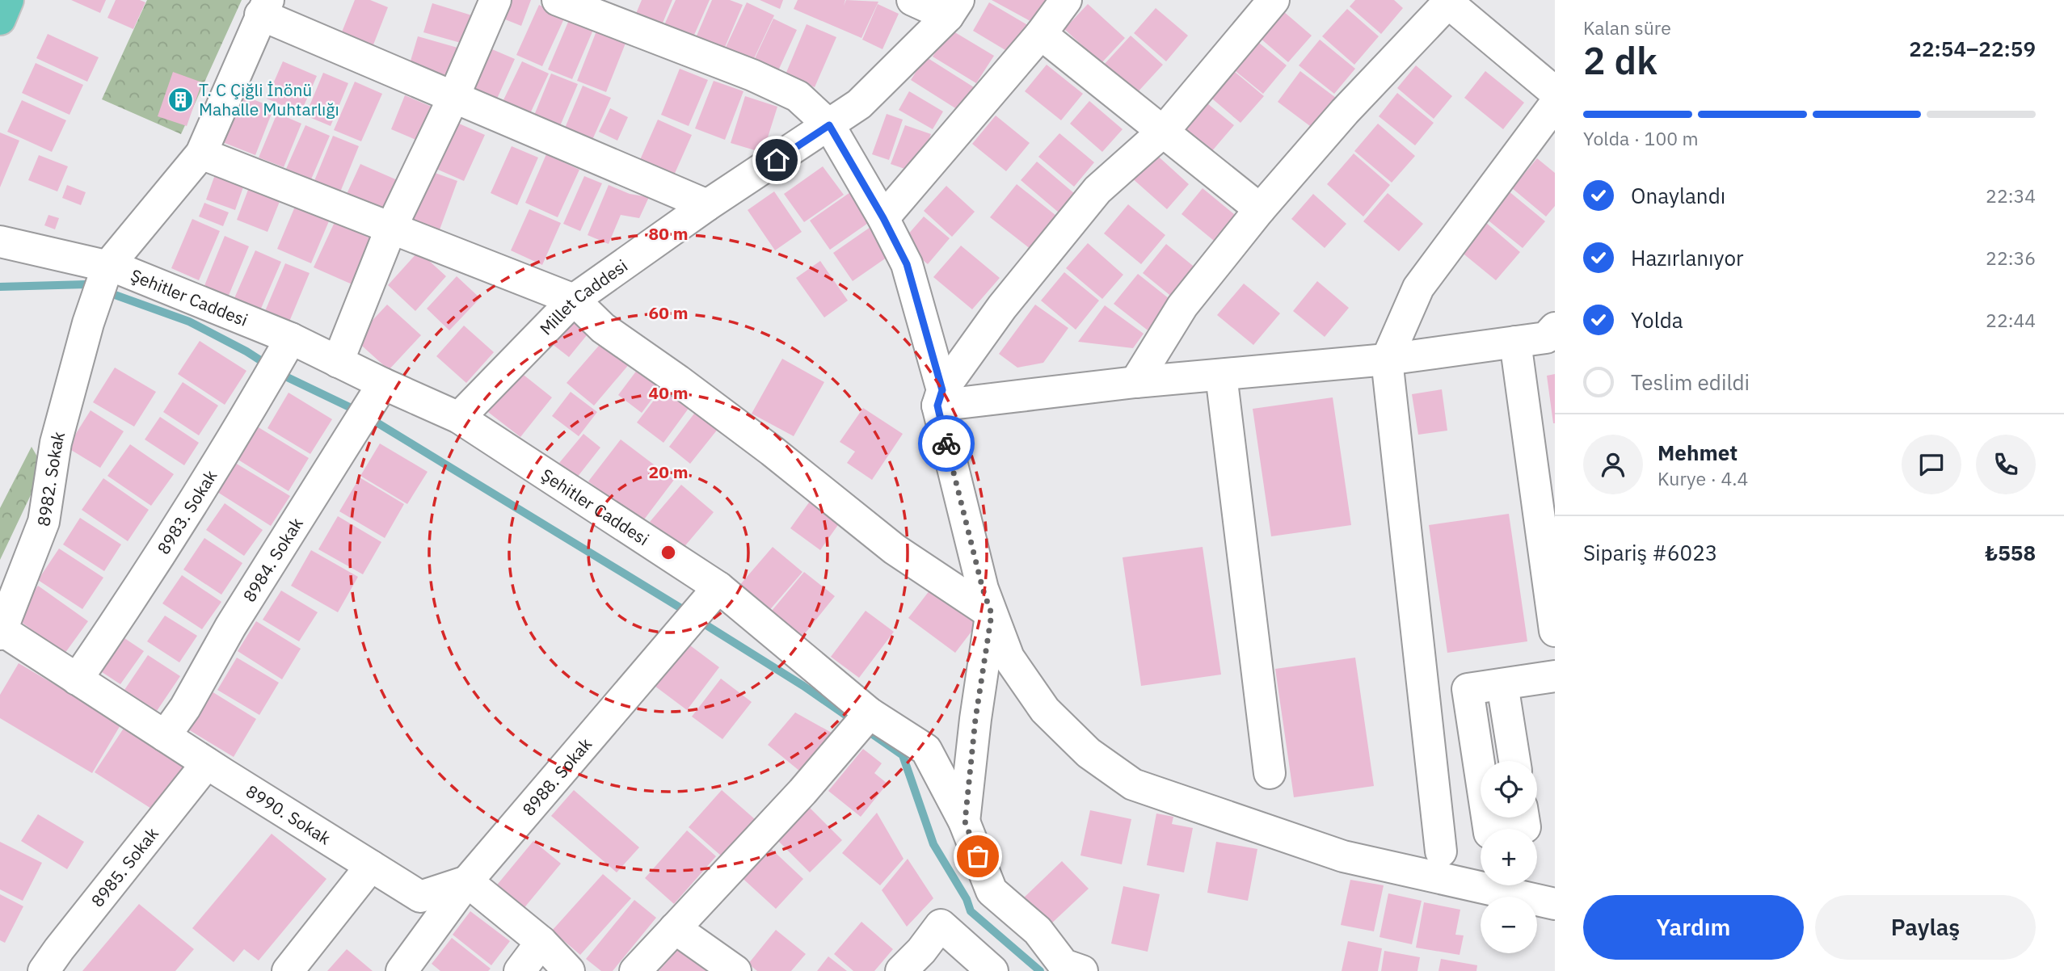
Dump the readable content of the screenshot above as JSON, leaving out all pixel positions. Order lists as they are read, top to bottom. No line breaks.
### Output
{"streets":{"street":["Şehitler Caddesi","Millet Caddesi","8982. Sokak","8983. Sokak","8984. Sokak","8988. Sokak","8990. Sokak","8985. Sokak"]},"crossings":[["Şehitler Caddesi","Millet Caddesi"],["Şehitler Caddesi","8982. Sokak"],["Şehitler Caddesi","8983. Sokak"],["Şehitler Caddesi","8984. Sokak"],["Şehitler Caddesi","8988. Sokak"],["8982. Sokak","8990. Sokak"],["8983. Sokak","8990. Sokak"],["8984. Sokak","8990. Sokak"],["8988. Sokak","8990. Sokak"],["8990. Sokak","8985. Sokak"]],"places":{"building":["T. C Çiğli İnönü Mahalle Muhtarlığı"]},"page":{"heading":["2 dk","Kalan süre","22:54–22:59"],"panel":["Mehmet","Kurye · 4.4","Sipariş #6023","₺558"],"bar":"Yolda · 100 m","list":[["Onaylandı","22:34"],["Hazırlanıyor","22:36"],["Yolda","22:44"],"Teslim edildi"],"map_buttons":["+","−"],"buttons":["Yardım","Paylaş"]},"rings":["80 m","60 m","40 m","20 m"]}
